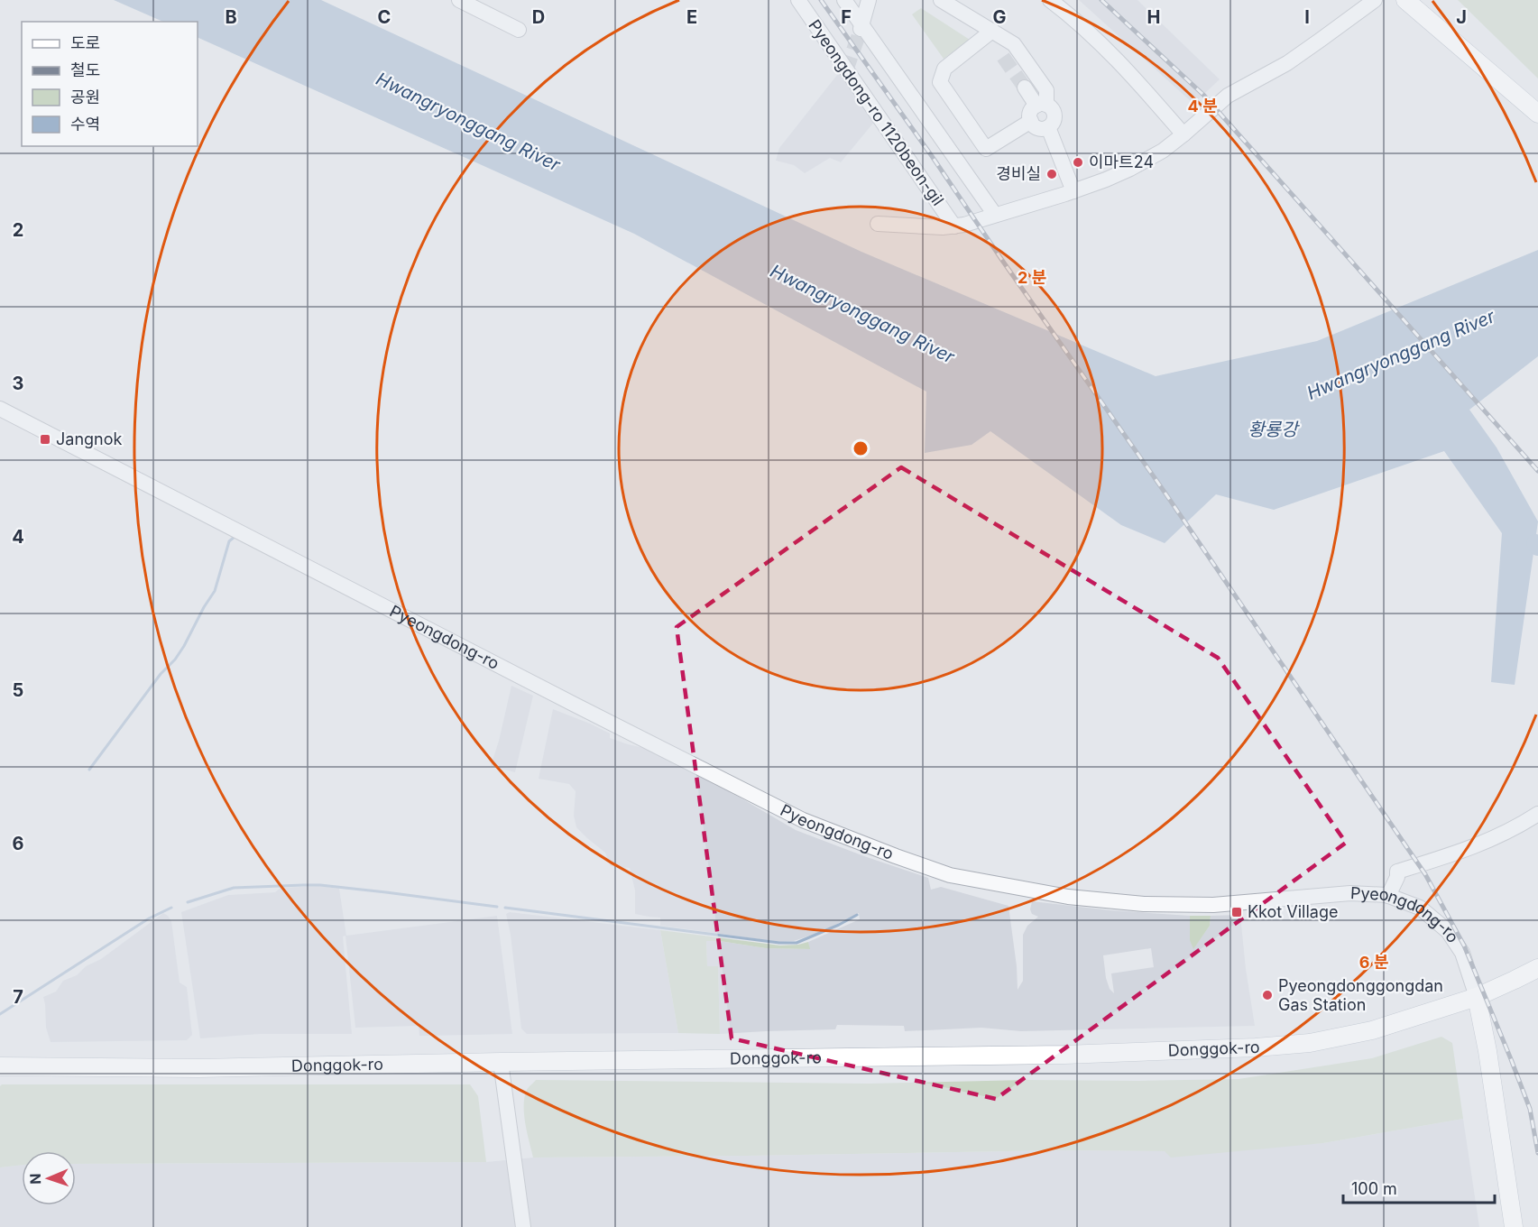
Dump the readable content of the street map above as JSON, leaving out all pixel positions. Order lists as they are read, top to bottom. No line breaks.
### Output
{"streets":{"main road":["Pyeongdong-ro","Donggok-ro"],"street":["Pyeongdong-ro 1120beon-gil"]},"crossings":[["Pyeongdong-ro","Donggok-ro"]],"water":["Hwangryonggang River","황룡강"],"places":{"other":["이마트24","경비실","Pyeongdonggongdan Gas Station"],"transit":["Jangnok","Kkot Village"]},"legend":["도로","철도","공원","수역"],"scale_bar":"100 m","north":"left","grid":{"columns":["B","C","D","E","F","G","H","I","J"],"rows":["2","3","4","5","6","7"]},"rings":["4 분","2 분","6 분"]}
